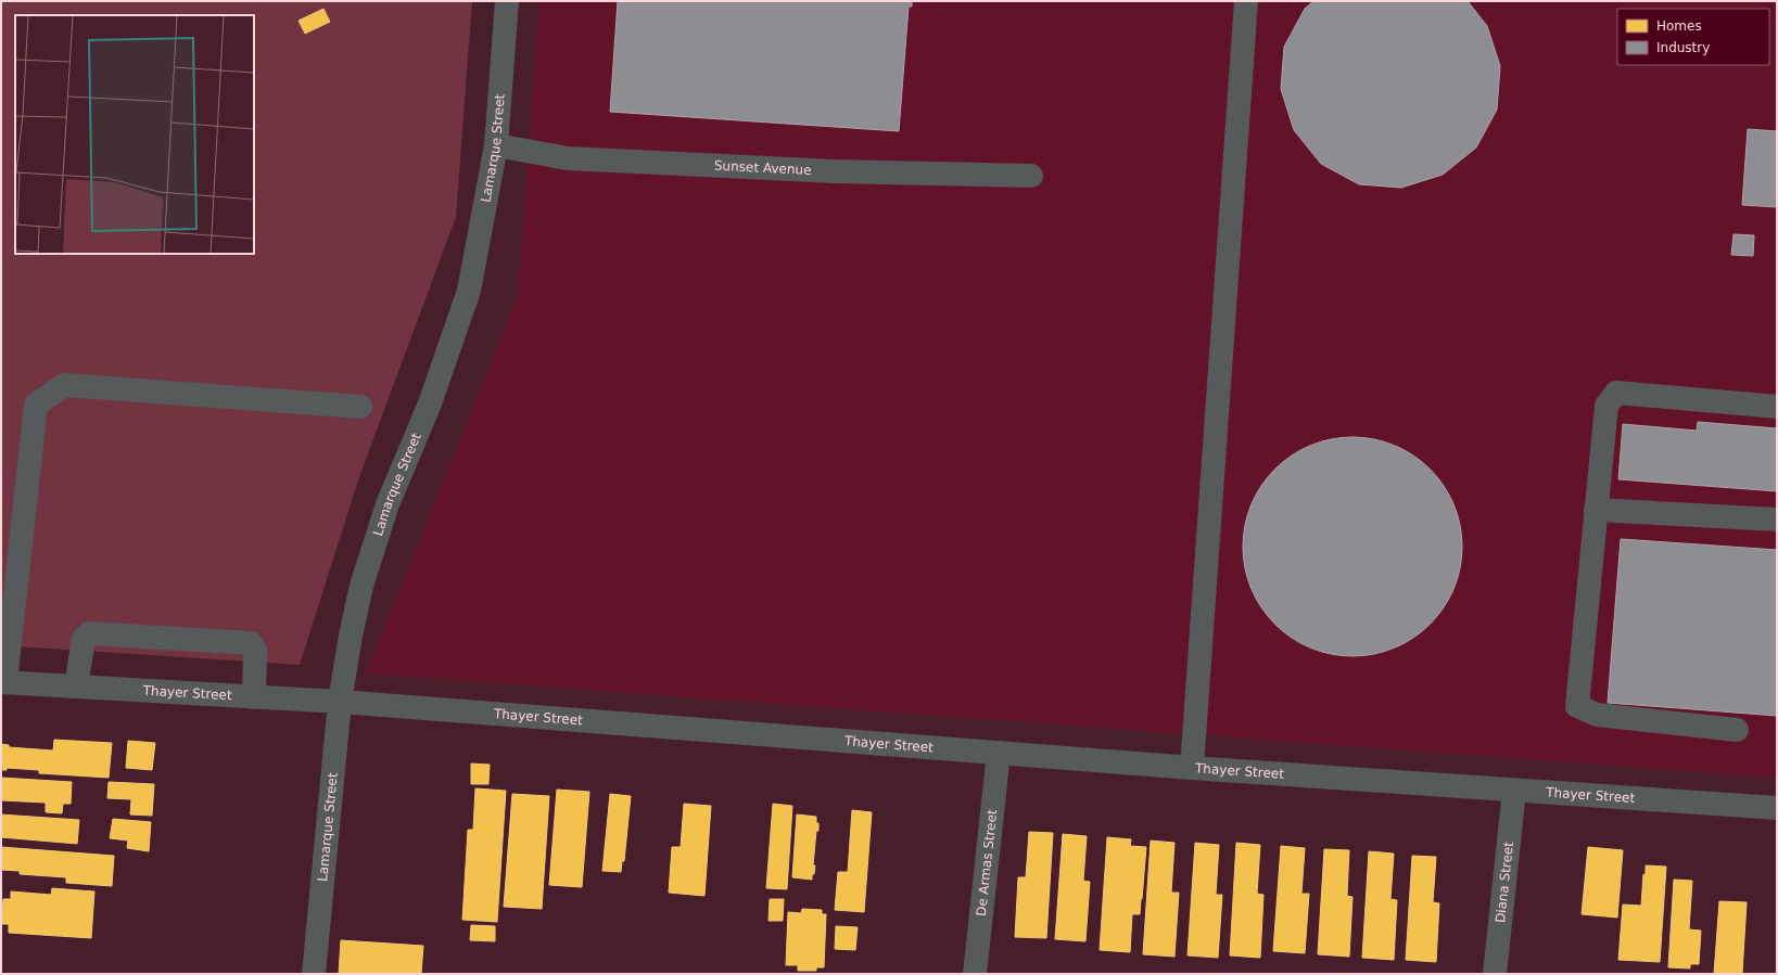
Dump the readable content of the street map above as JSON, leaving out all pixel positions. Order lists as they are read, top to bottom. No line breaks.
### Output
{"streets":{"street":["Lamarque Street","Sunset Avenue","Thayer Street","De Armas Street","Diana Street"]},"crossings":[["Lamarque Street","Sunset Avenue"],["Lamarque Street","Thayer Street"],["Thayer Street","De Armas Street"],["Thayer Street","Diana Street"]],"legend":["Homes","Industry"]}
